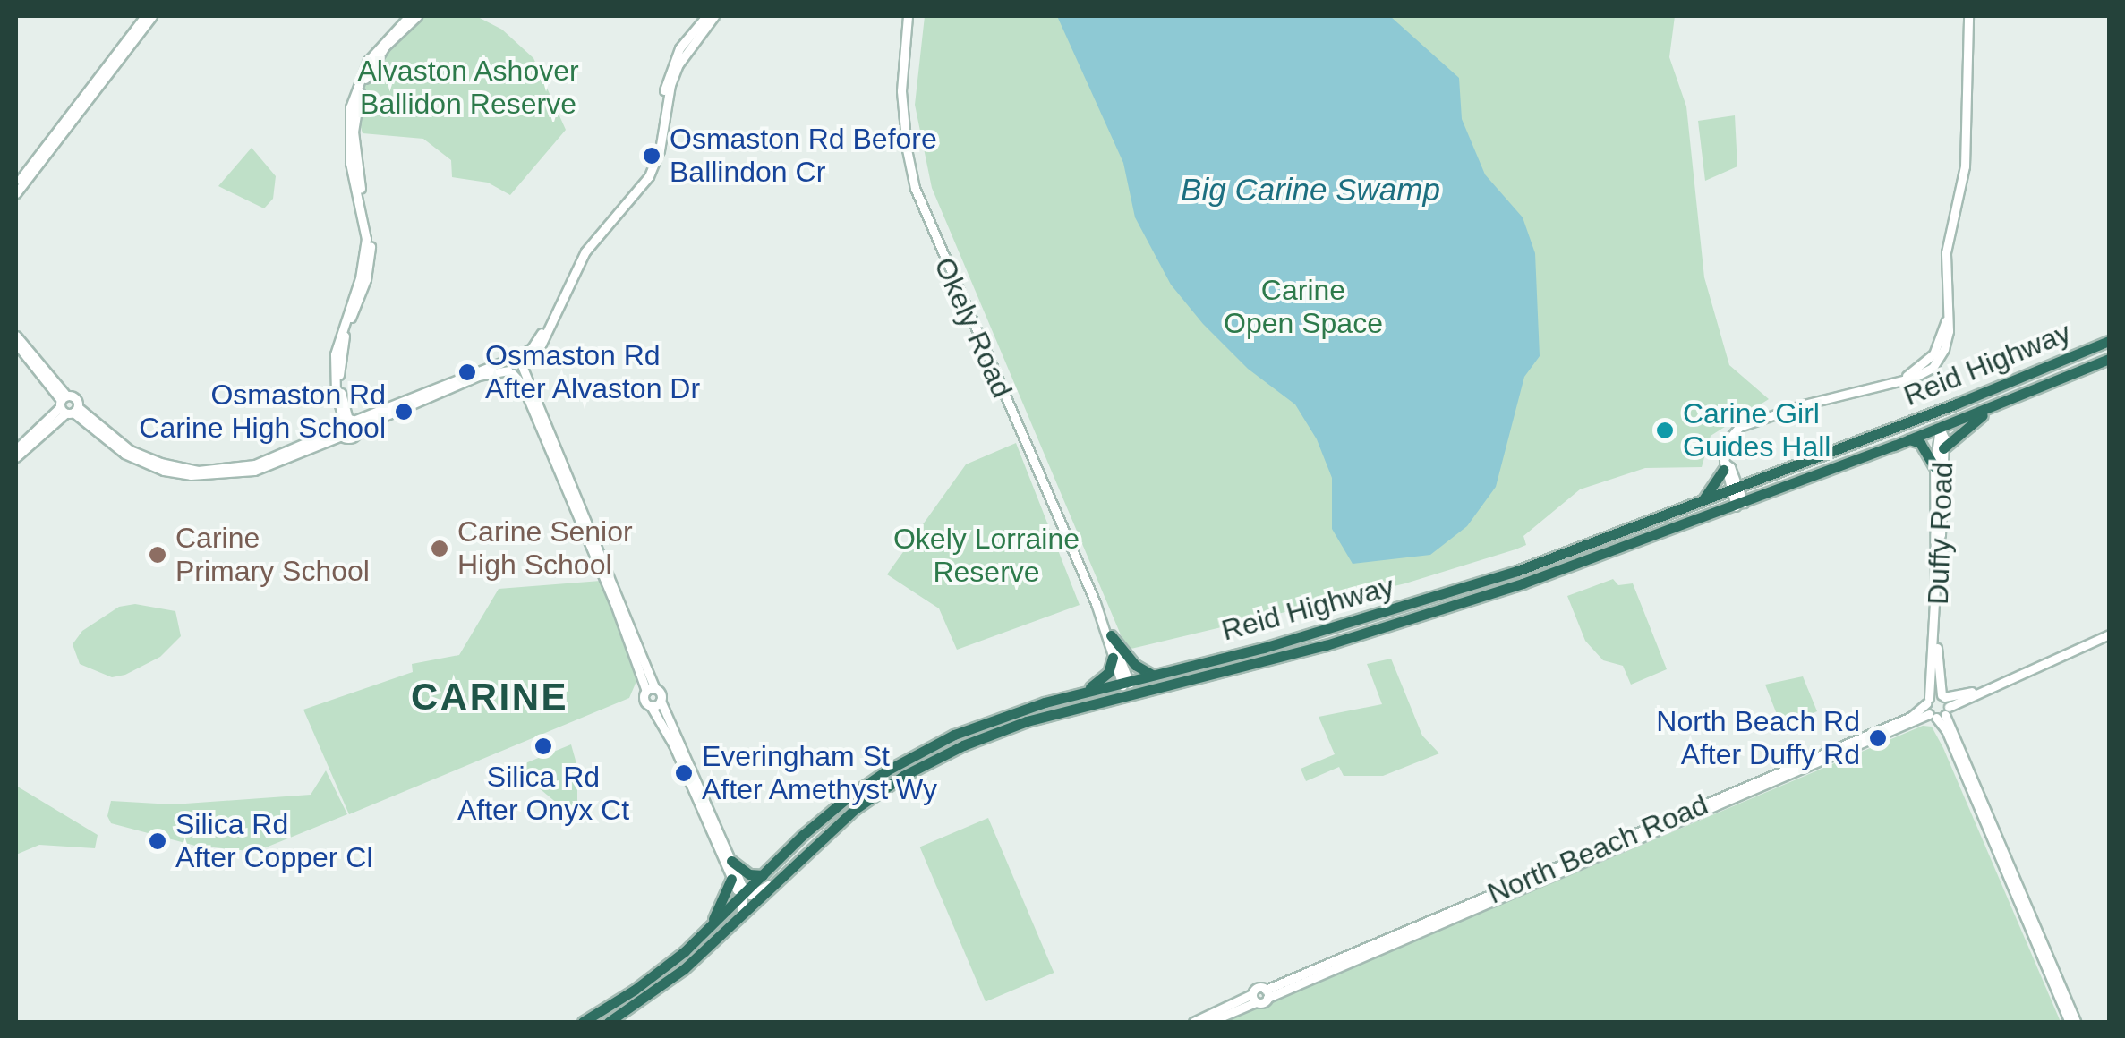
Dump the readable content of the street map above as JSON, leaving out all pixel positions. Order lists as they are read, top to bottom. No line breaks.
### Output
{"streets":{"highway":["Reid Highway"],"street":["Okely Road","Duffy Road","North Beach Road"]},"crossings":[["Okely Road","Reid Highway"],["Reid Highway","Duffy Road"],["Duffy Road","North Beach Road"]],"districts":["CARINE"],"water":["Big Carine Swamp"],"parks":["Alvaston Ashover Ballidon Reserve","Carine Open Space","Okely Lorraine Reserve"],"places":["Osmaston Rd Before Ballindon Cr","Osmaston Rd After Alvaston Dr","Osmaston Rd Carine High School","Carine Girl Guides Hall","Carine Senior High School","Carine Primary School","North Beach Rd After Duffy Rd","Silica Rd After Onyx Ct","Everingham St After Amethyst Wy","Silica Rd After Copper Cl"]}
